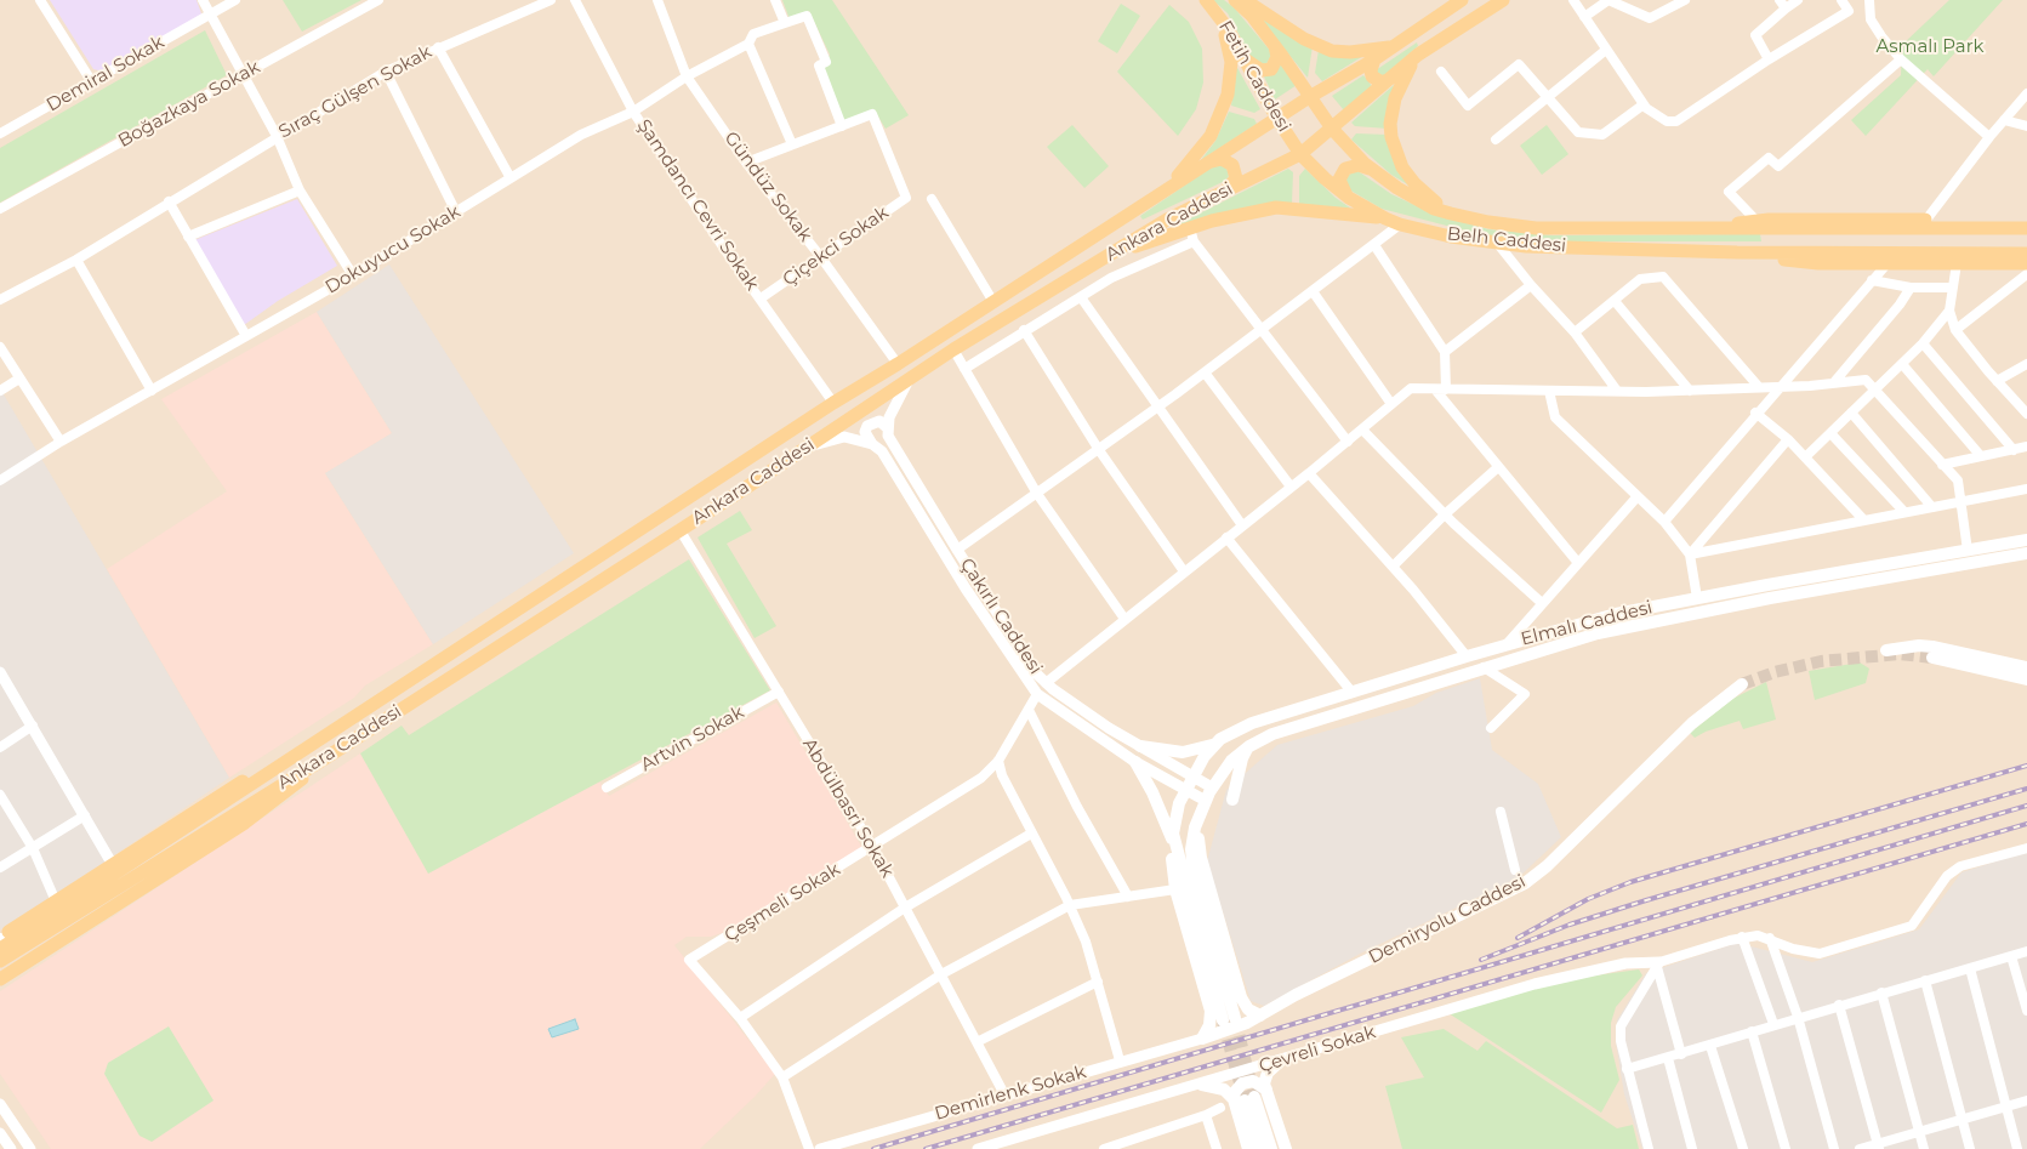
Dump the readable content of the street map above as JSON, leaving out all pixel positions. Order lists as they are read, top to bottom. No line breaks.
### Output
{"streets":{"main road":["Fetih Caddesi","Ankara Caddesi","Belh Caddesi","Elmalı Caddesi","Demiryolu Caddesi"],"street":["Demiral Sokak","Sıraç Gülşen Sokak","Boğazkaya Sokak","Gündüz Sokak","Şamdancı Cevri Sokak","Çiçekci Sokak","Dokuyucu Sokak","Çakırlı Caddesi","Artvin Sokak","Abdülbasri Sokak","Çeşmeli Sokak","Çevreli Sokak","Demirlenk Sokak"]},"crossings":[["Fetih Caddesi","Ankara Caddesi"],["Fetih Caddesi","Belh Caddesi"],["Gündüz Sokak","Ankara Caddesi"],["Gündüz Sokak","Çiçekci Sokak"],["Gündüz Sokak","Dokuyucu Sokak"],["Şamdancı Cevri Sokak","Ankara Caddesi"],["Şamdancı Cevri Sokak","Çiçekci Sokak"],["Şamdancı Cevri Sokak","Dokuyucu Sokak"],["Ankara Caddesi","Belh Caddesi"],["Ankara Caddesi","Abdülbasri Sokak"],["Çiçekci Sokak","Dokuyucu Sokak"],["Çakırlı Caddesi","Elmalı Caddesi"],["Çakırlı Caddesi","Çeşmeli Sokak"],["Artvin Sokak","Abdülbasri Sokak"],["Abdülbasri Sokak","Çeşmeli Sokak"],["Abdülbasri Sokak","Demirlenk Sokak"],["Demiryolu Caddesi","Demirlenk Sokak"]],"parks":["Asmalı Park"]}
